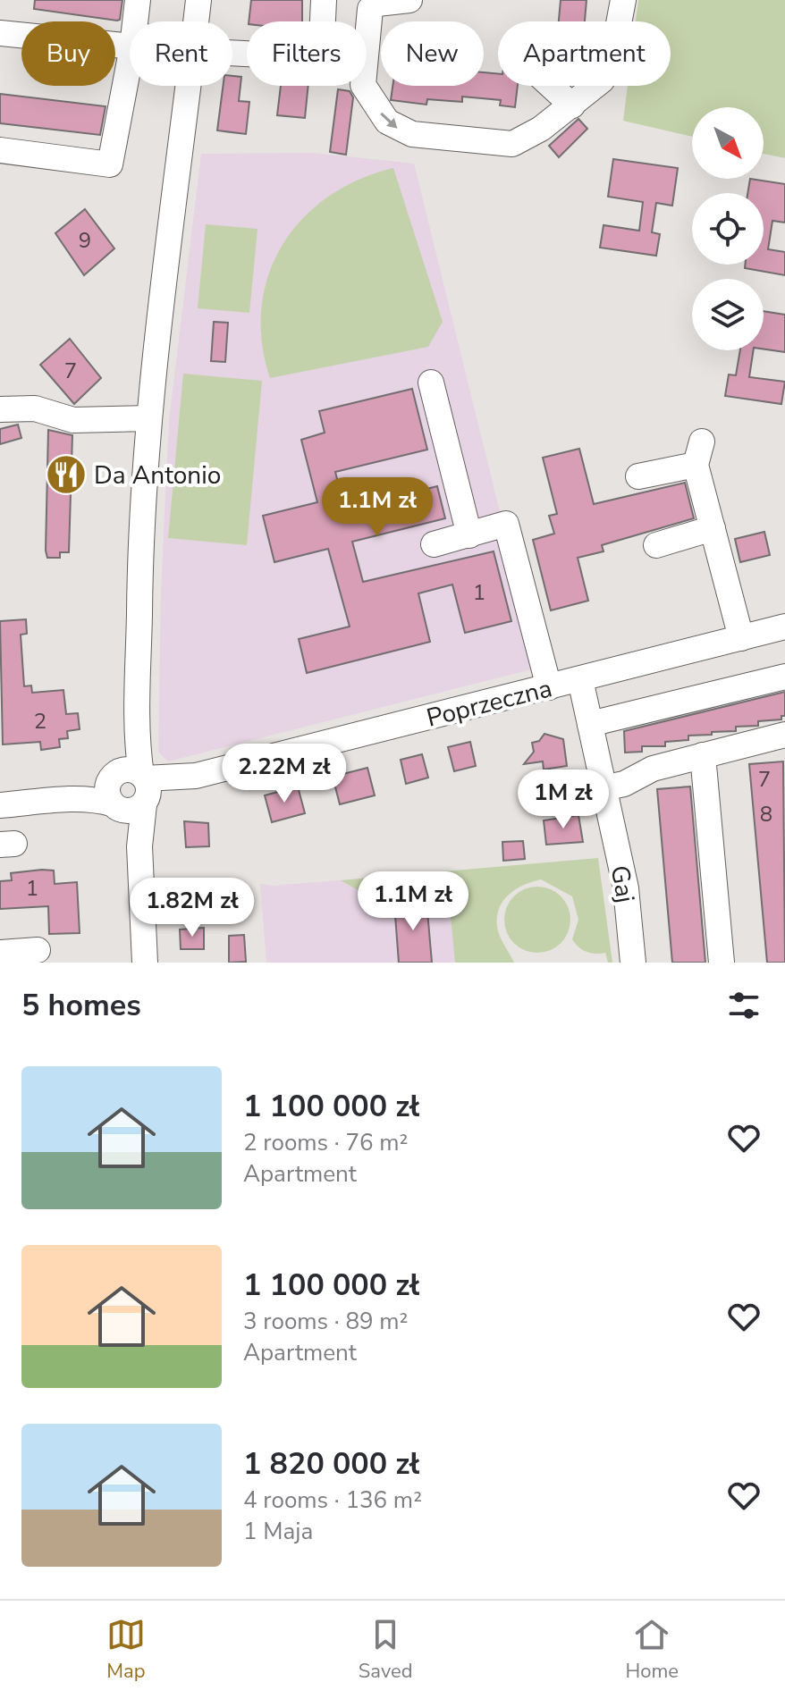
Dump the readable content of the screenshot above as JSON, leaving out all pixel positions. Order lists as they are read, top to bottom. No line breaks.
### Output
{"streets":{"street":["Poprzeczna","Gaj"]},"crossings":[["Poprzeczna","Gaj"]],"places":{"restaurant":["Da Antonio"]},"house_numbers":["9","7","1","2","7","8","1"],"north":"bottom right","page":{"chip":["Buy","Rent","Filters","New","Apartment"],"price":["1.1M zł","2.22M zł","1M zł","1.1M zł","1.82M zł"],"heading":"5 homes","list":[{"name":"1 100 000 zł","note":"2 rooms · 76 m² · Apartment"},{"name":"1 100 000 zł","note":"3 rooms · 89 m² · Apartment"},{"name":"1 820 000 zł","note":"4 rooms · 136 m² · 1 Maja"}],"tabs":["Map","Saved","Home"]}}
